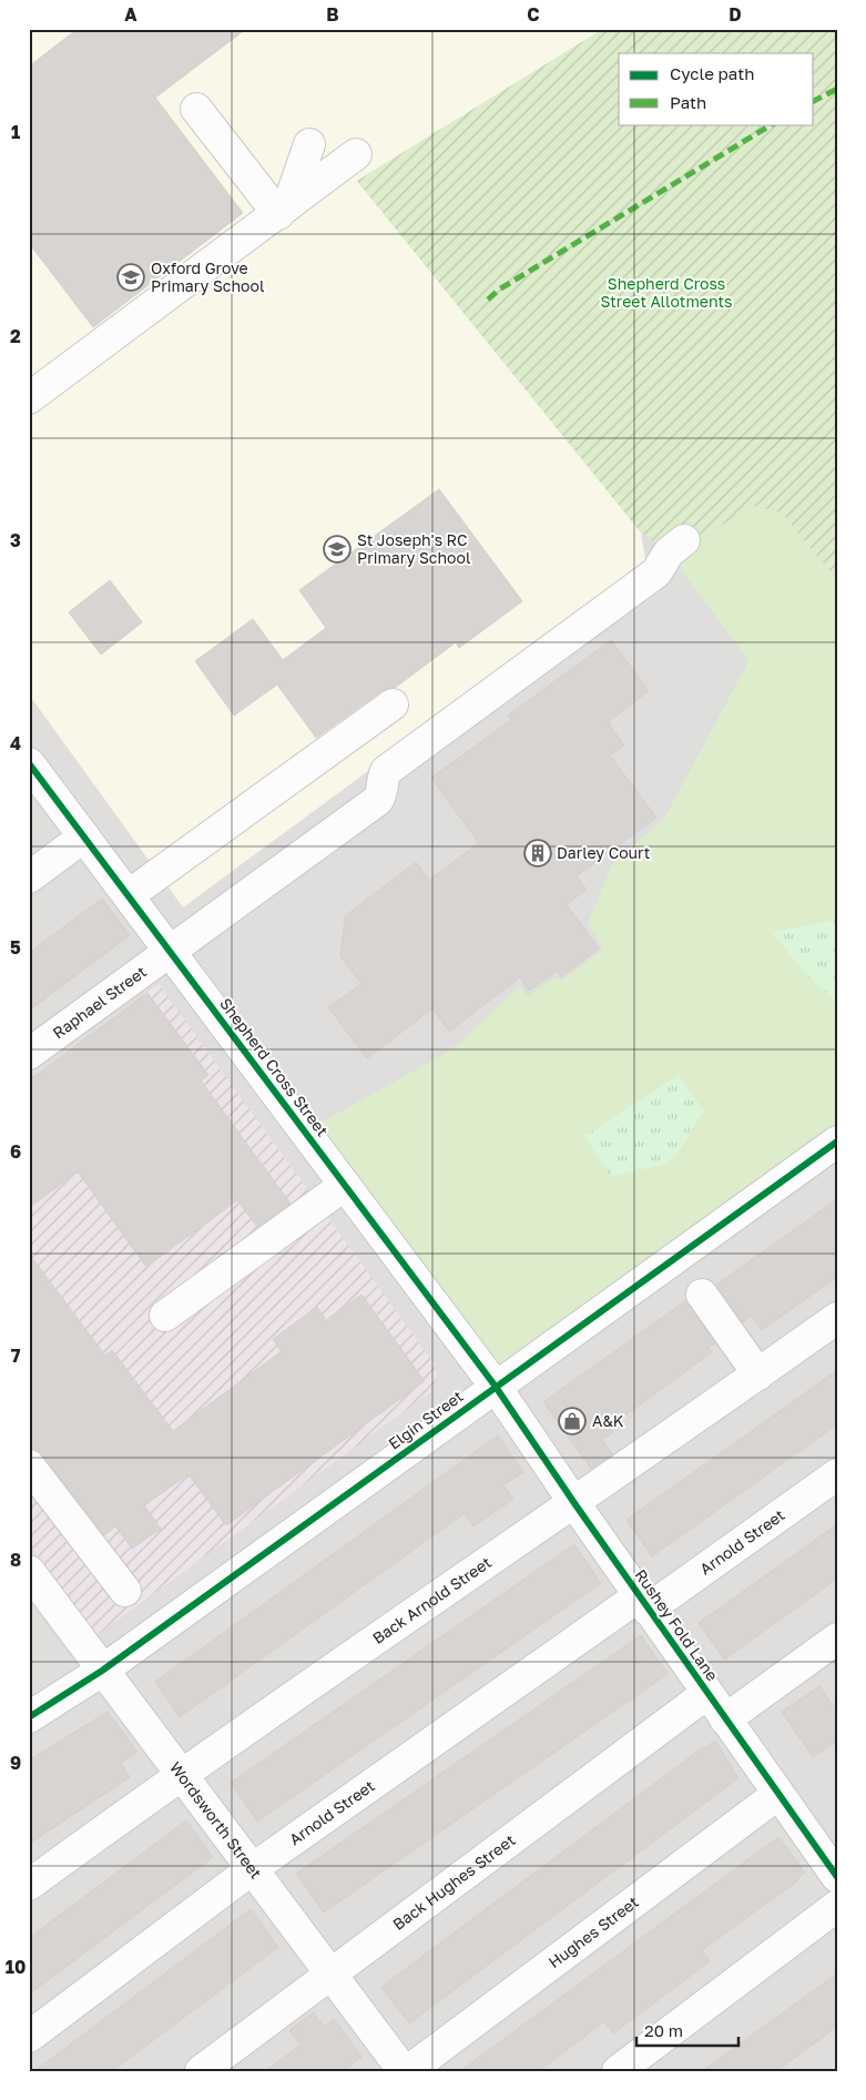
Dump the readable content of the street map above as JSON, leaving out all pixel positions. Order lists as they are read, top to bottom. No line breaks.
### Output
{"streets":{"street":["Raphael Street","Shepherd Cross Street","Elgin Street","Arnold Street","Back Arnold Street","Rushey Fold Lane","Wordsworth Street","Back Hughes Street","Hughes Street"]},"crossings":[["Raphael Street","Shepherd Cross Street"],["Shepherd Cross Street","Elgin Street"],["Shepherd Cross Street","Rushey Fold Lane"],["Elgin Street","Rushey Fold Lane"],["Elgin Street","Wordsworth Street"],["Arnold Street","Rushey Fold Lane"],["Arnold Street","Wordsworth Street"],["Back Arnold Street","Rushey Fold Lane"],["Back Arnold Street","Wordsworth Street"],["Rushey Fold Lane","Back Hughes Street"],["Rushey Fold Lane","Hughes Street"],["Wordsworth Street","Back Hughes Street"],["Wordsworth Street","Hughes Street"]],"parks":["Shepherd Cross Street Allotments"],"places":{"school or university":["Oxford Grove Primary School","St Joseph's RC Primary School"],"building":["Darley Court"],"shop":["A&K"]},"legend":["Cycle path","Path"],"scale_bar":"20 m","grid":{"columns":["A","B","C","D"],"rows":["1","2","3","4","5","6","7","8","9","10"]}}
